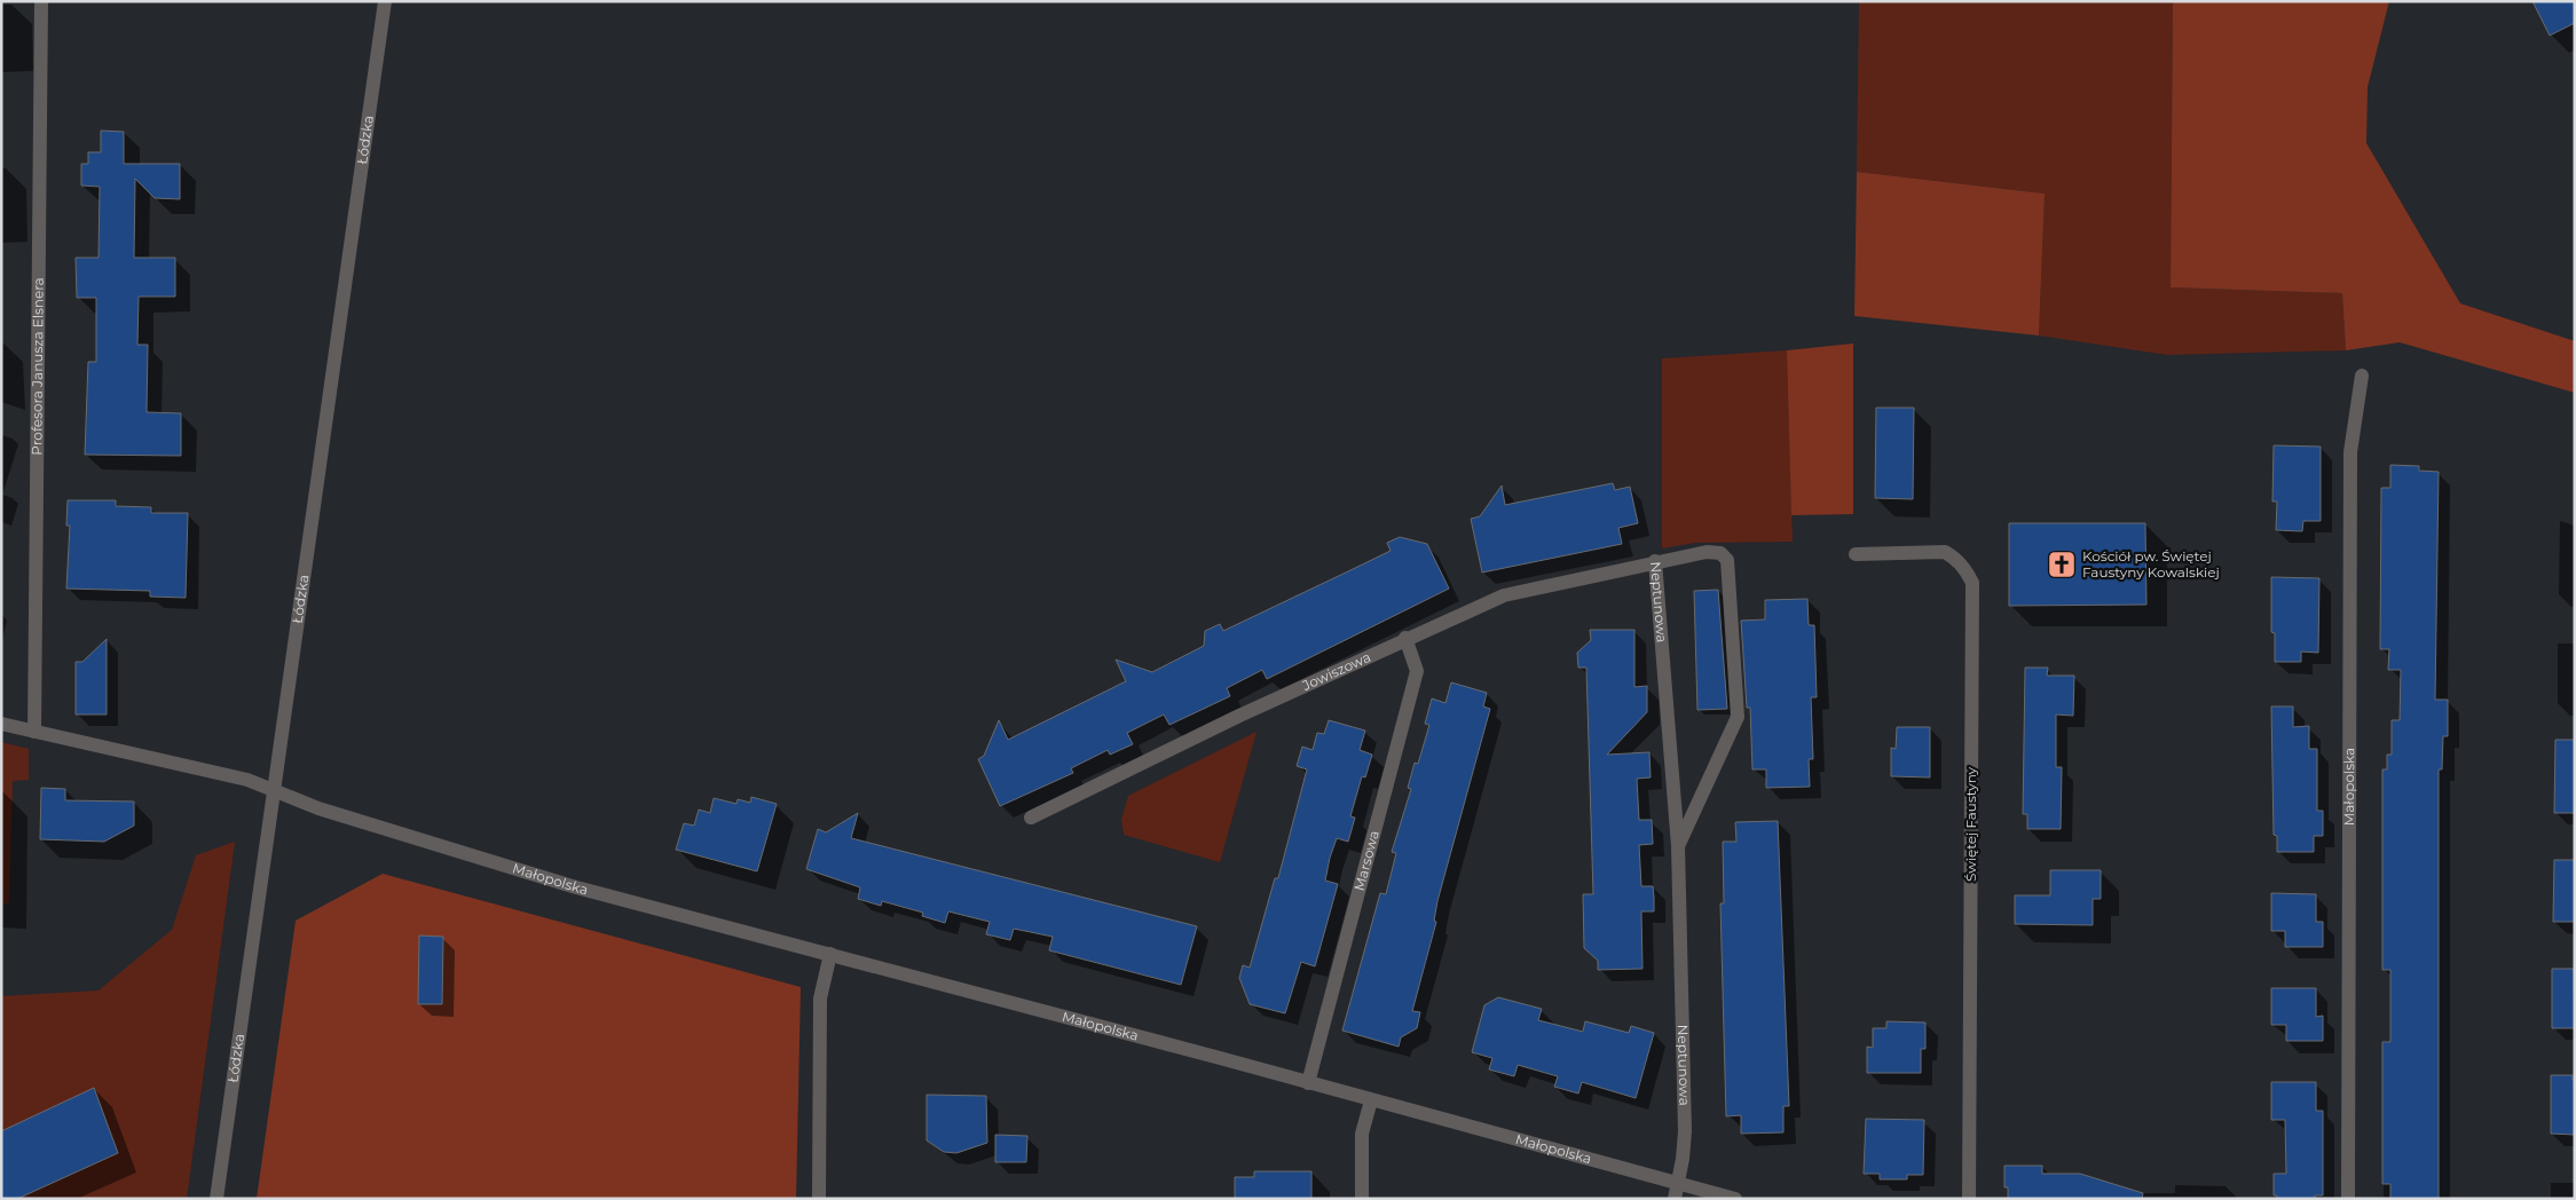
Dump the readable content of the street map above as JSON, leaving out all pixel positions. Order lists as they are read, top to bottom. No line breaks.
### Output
{"streets":{"street":["Łódzka","Profesora Janusza Elsnera","Neptunowa","Jowiszowa","Małopolska","Świętej Faustyny","Marsowa"]},"crossings":[["Łódzka","Małopolska"],["Profesora Janusza Elsnera","Małopolska"],["Neptunowa","Jowiszowa"],["Neptunowa","Małopolska"],["Jowiszowa","Marsowa"],["Małopolska","Marsowa"]],"places":{"church":["Kościół pw. Świętej Faustyny Kowalskiej"]}}
